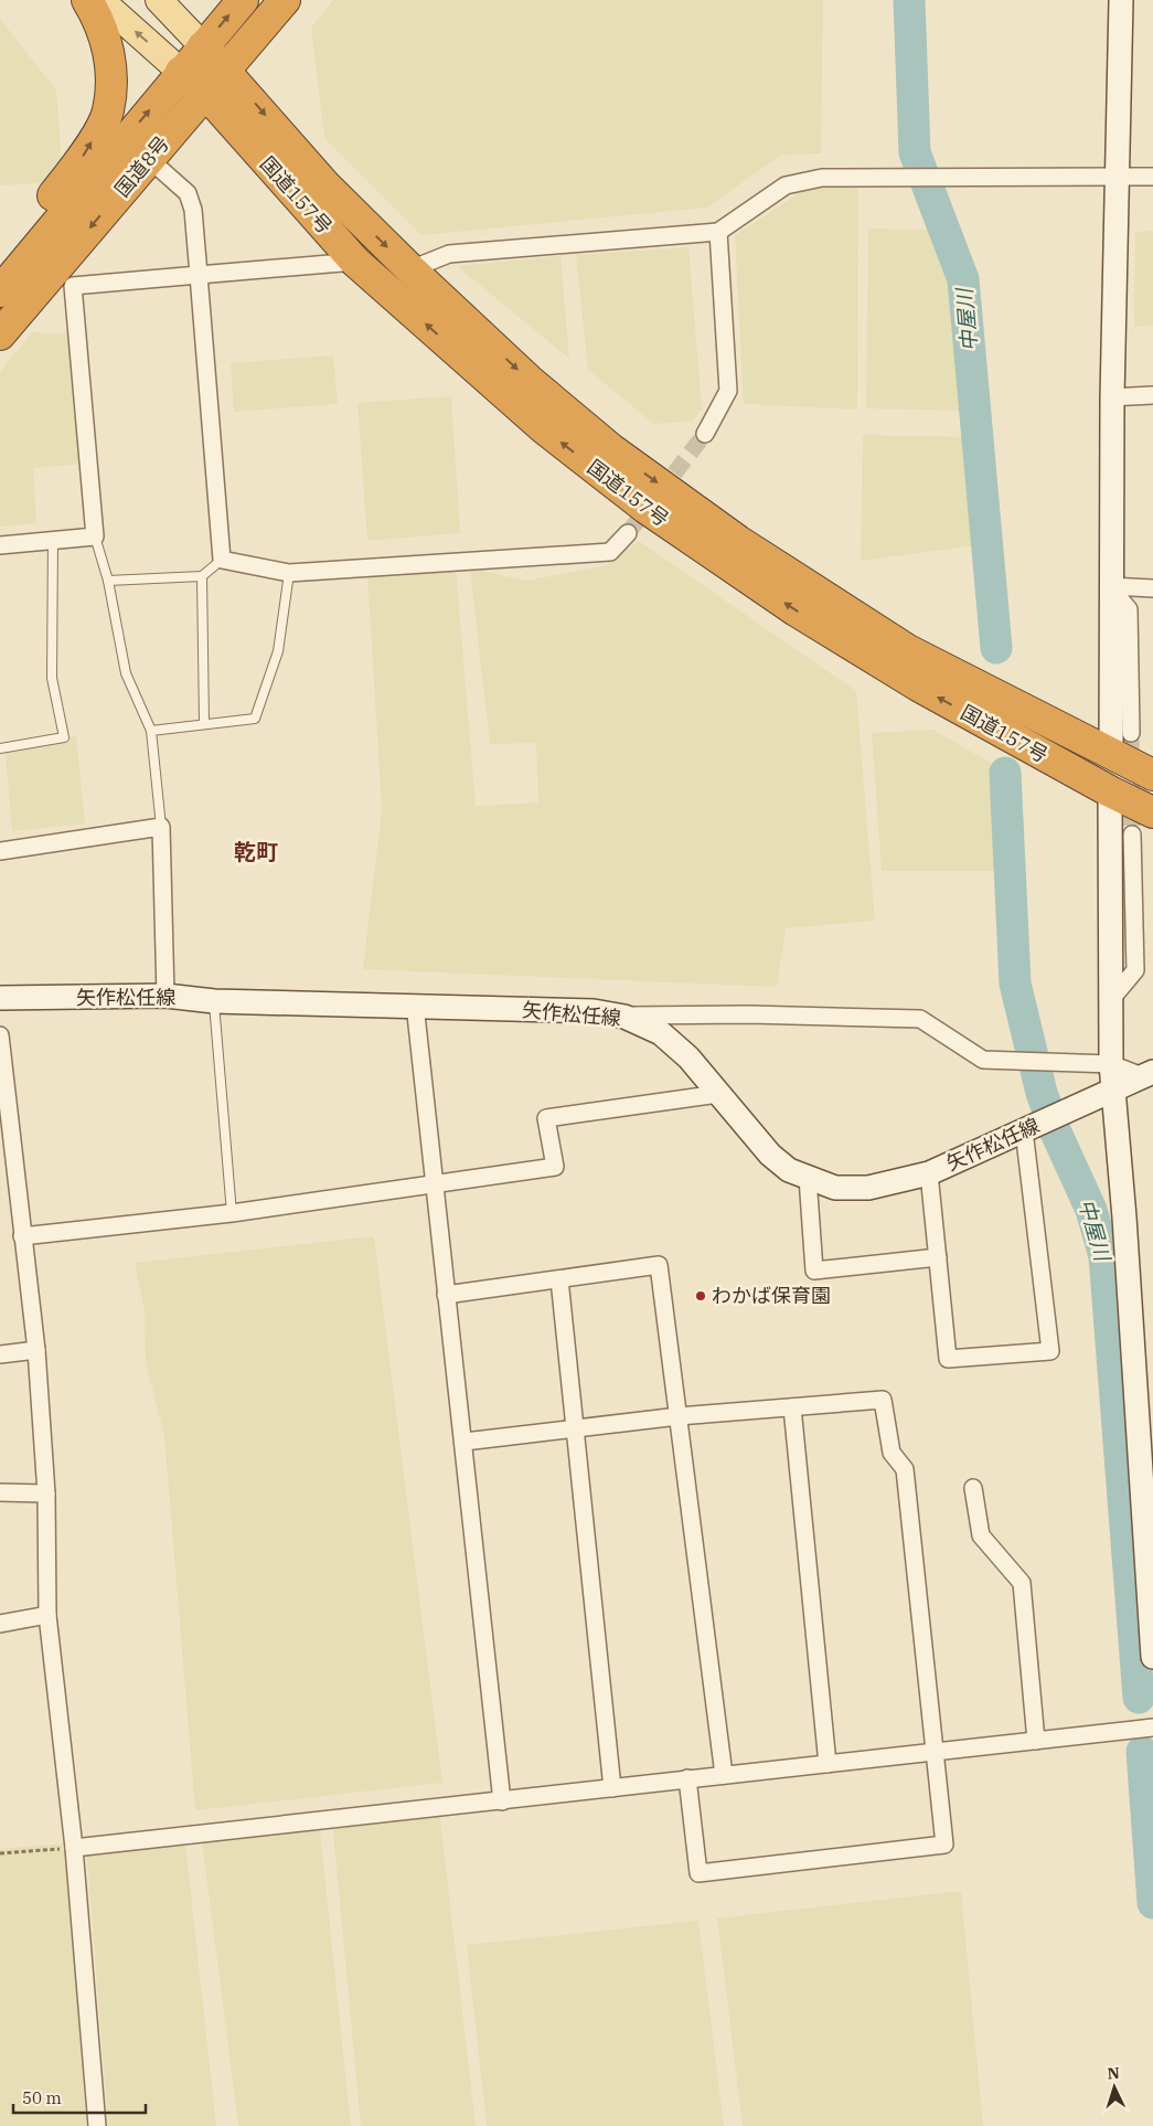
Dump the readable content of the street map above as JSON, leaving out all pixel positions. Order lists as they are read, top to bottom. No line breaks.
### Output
{"streets":{"highway":["国道8号","国道157号"],"street":["矢作松任線"]},"crossings":[["国道8号","国道157号"]],"districts":["乾町"],"water":["中屋川"],"places":["わかば保育園"],"scale_bar":"50 m","north":"top"}
